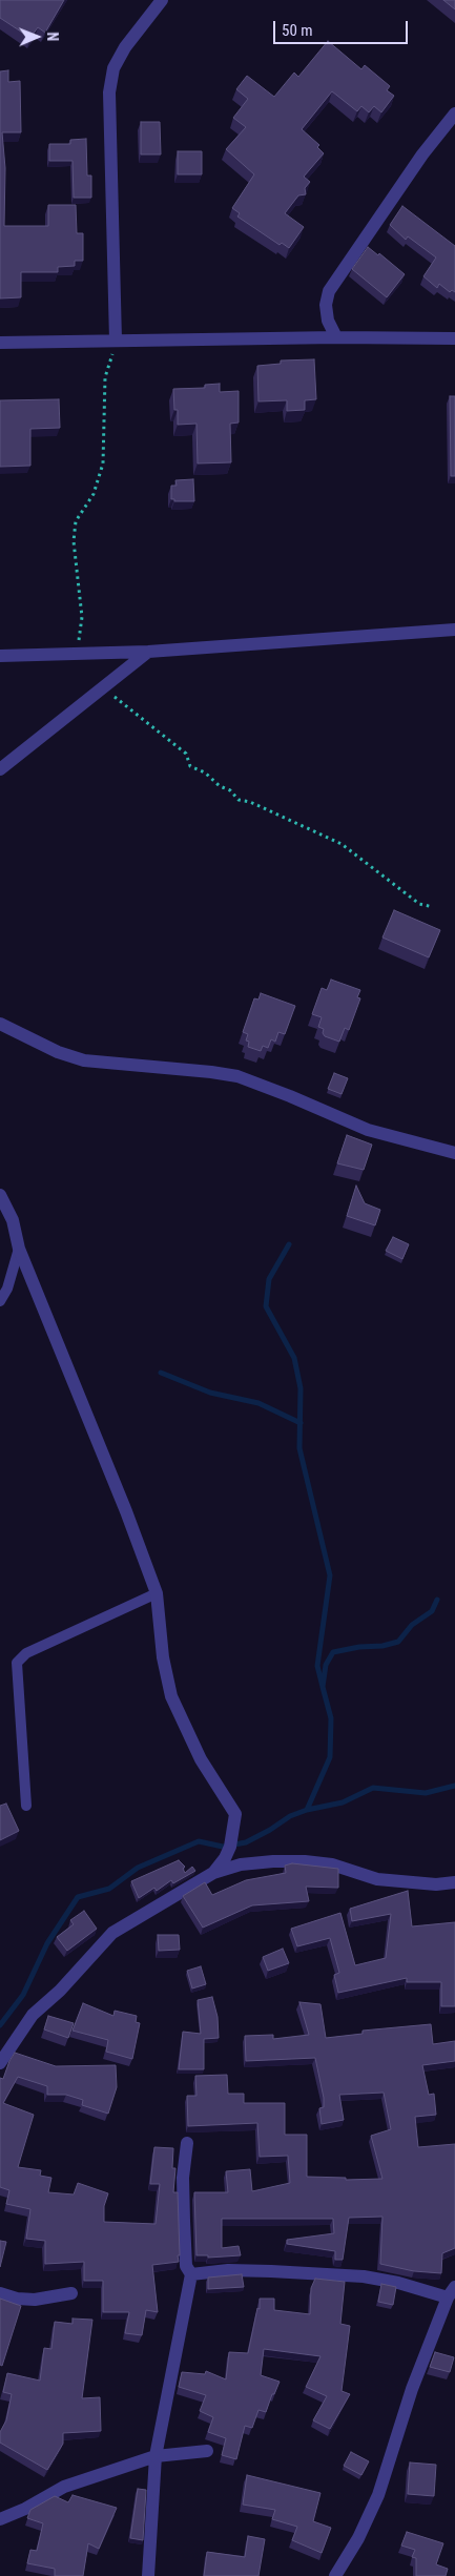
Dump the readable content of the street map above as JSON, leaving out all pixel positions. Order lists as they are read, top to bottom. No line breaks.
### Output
{"scale_bar":"50 m","north":"right"}
